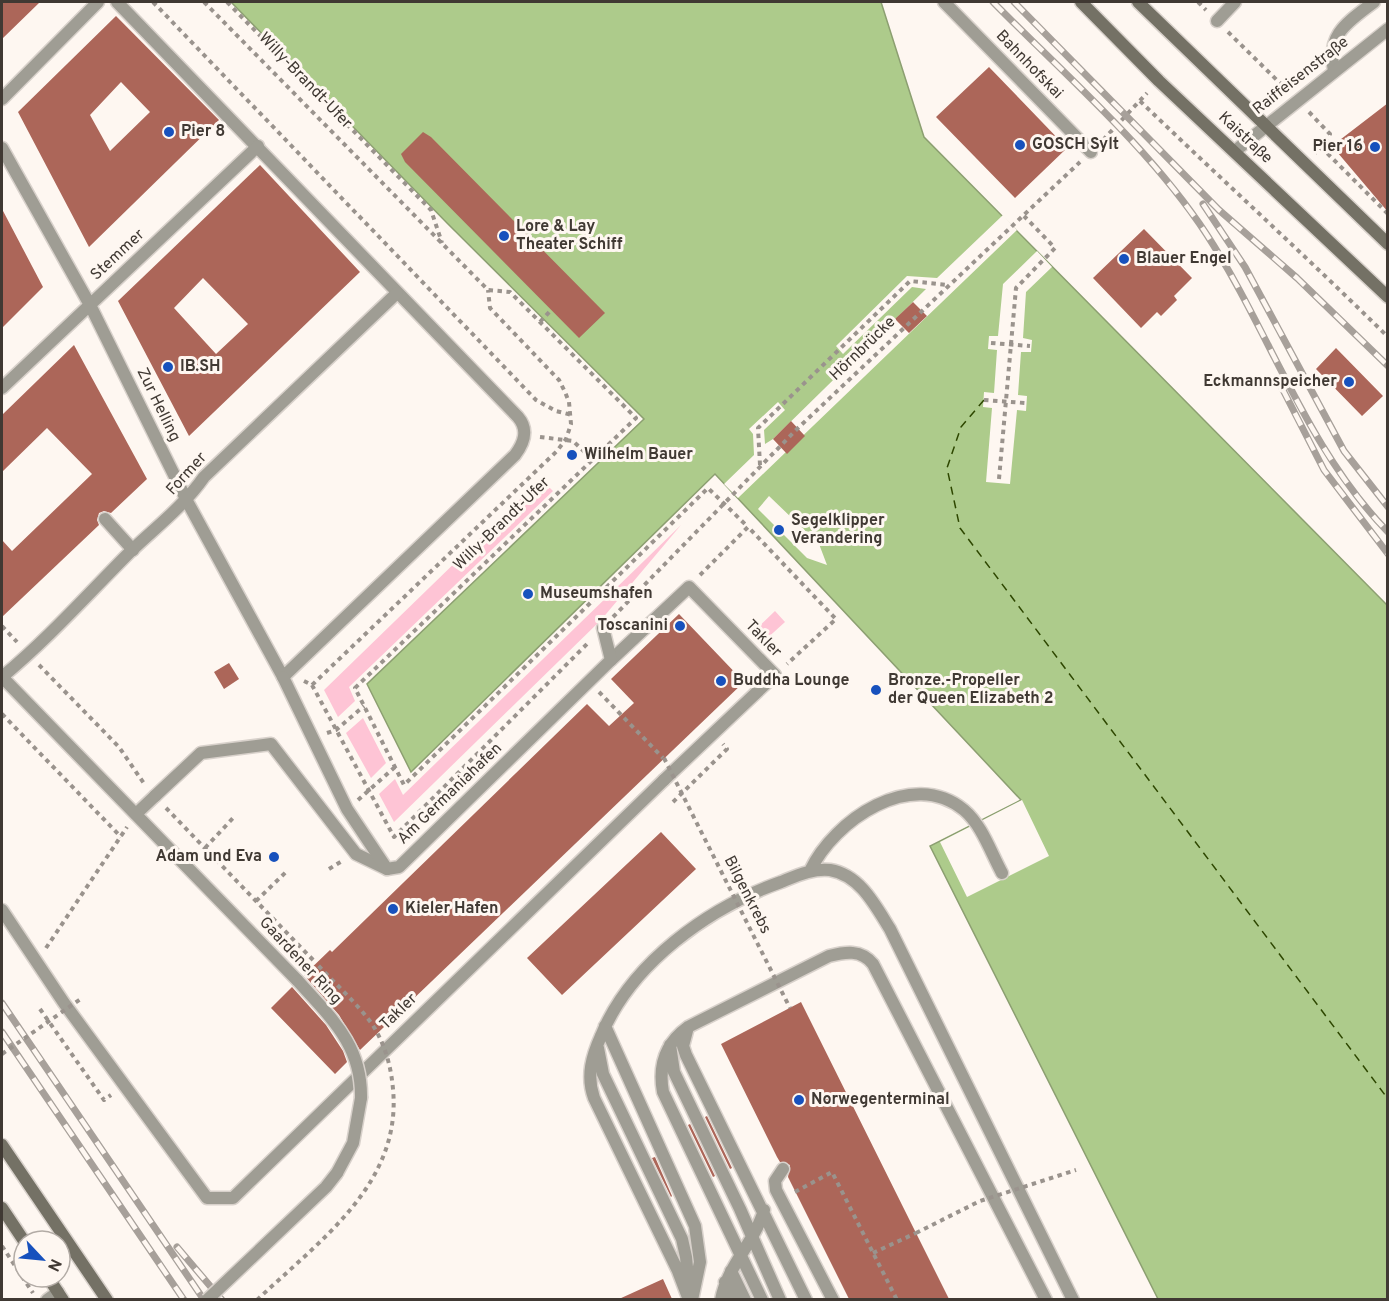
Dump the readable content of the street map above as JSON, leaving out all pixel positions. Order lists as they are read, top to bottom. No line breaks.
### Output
{"streets":{"main road":["Kaistraße"],"street":["Bahnhofskai","Raiffeisenstraße","Stemmer","Zur Helling","Former","Takler","Am Germaniahafen","Gaardener Ring"],"path":["Willy-Brandt-Ufer","Hörnbrücke","Bilgenkrebs"]},"crossings":[["Bahnhofskai","Hörnbrücke"],["Raiffeisenstraße","Kaistraße"],["Willy-Brandt-Ufer","Am Germaniahafen"],["Stemmer","Zur Helling"],["Hörnbrücke","Am Germaniahafen"],["Zur Helling","Former"],["Zur Helling","Am Germaniahafen"],["Former","Gaardener Ring"],["Takler","Am Germaniahafen"]],"places":["Pier 8","GOSCH Sylt","Pier 16","Lore & Lay Theater Schiff","Blauer Engel","IB.SH","Eckmannspeicher","Wilhelm Bauer","Segelklipper Verandering","Museumshafen","Toscanini","Buddha Lounge","Bronze.-Propeller der Queen Elizabeth 2","Adam und Eva","Kieler Hafen","Norwegenterminal"],"north":"bottom right"}
